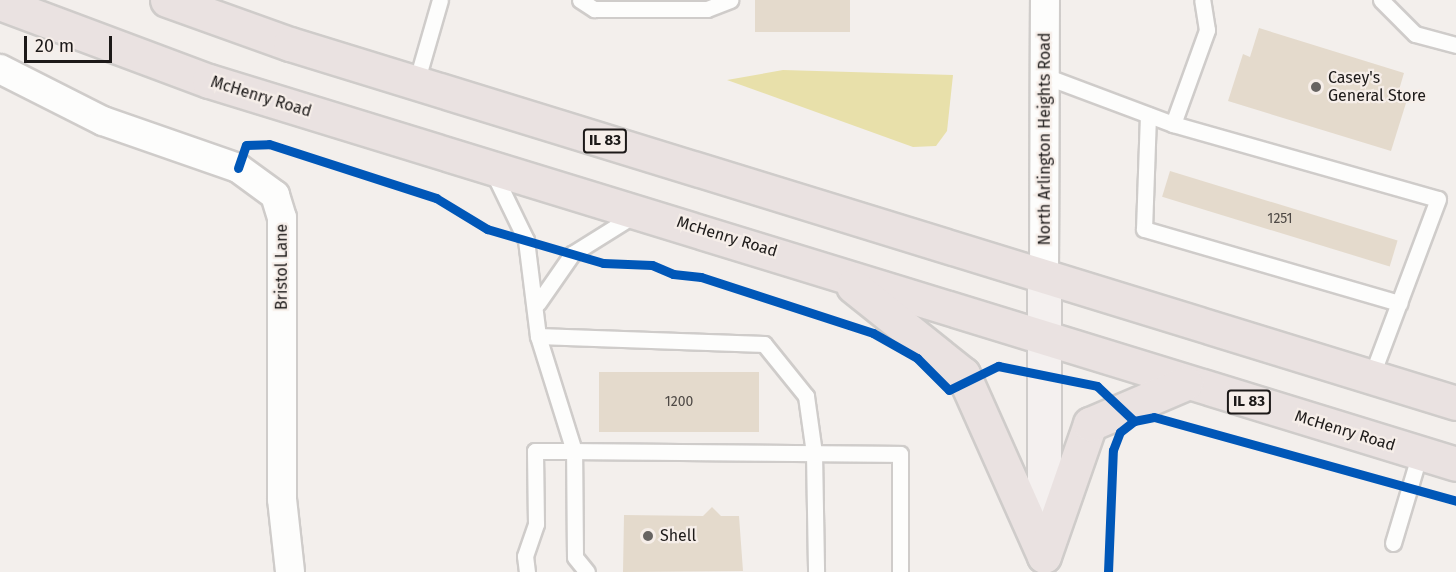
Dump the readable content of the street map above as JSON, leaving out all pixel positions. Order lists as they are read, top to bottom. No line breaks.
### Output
{"streets":{"main road":["McHenry Road","IL 83"],"street":["North Arlington Heights Road","Bristol Lane"]},"crossings":[["North Arlington Heights Road","IL 83"]],"places":["Casey's General Store","Shell"],"house_numbers":["1251","1200"],"scale_bar":"20 m"}
